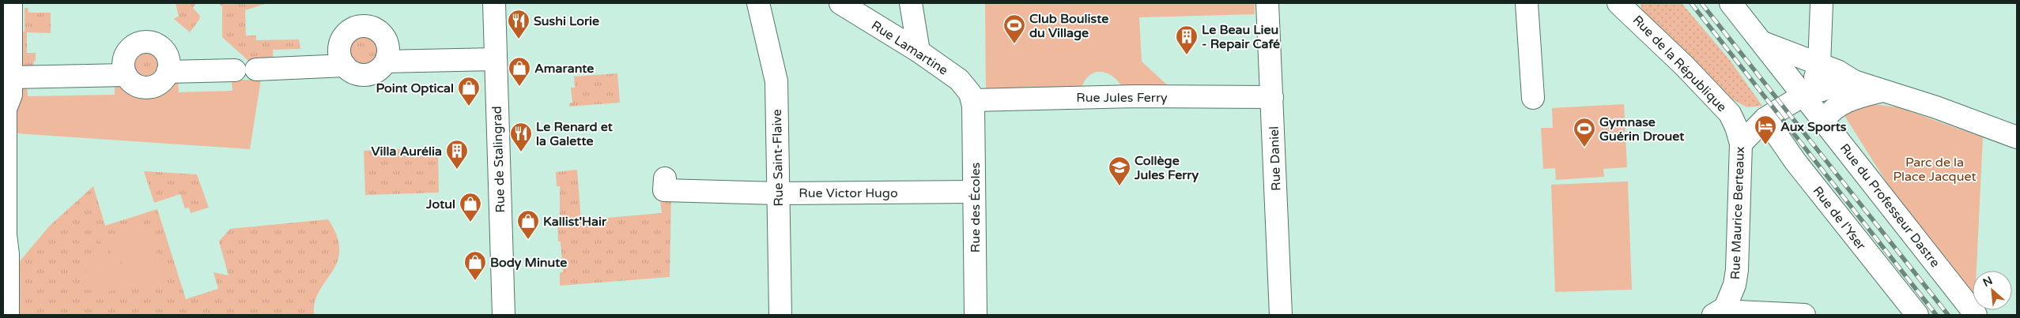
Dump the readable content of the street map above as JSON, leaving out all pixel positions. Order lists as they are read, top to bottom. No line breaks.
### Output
{"streets":{"street":["Rue Lamartine","Rue de la République","Rue Jules Ferry","Rue Saint-Flaive","Rue Daniel","Rue de Stalingrad","Rue Victor Hugo","Rue du Professeur Dastre","Rue des Écoles","Rue Maurice Berteaux","Rue de l'Yser"]},"crossings":[["Rue Lamartine","Rue Jules Ferry"],["Rue Lamartine","Rue des Écoles"],["Rue de la République","Rue Maurice Berteaux"],["Rue Jules Ferry","Rue Daniel"],["Rue Jules Ferry","Rue des Écoles"],["Rue Saint-Flaive","Rue Victor Hugo"],["Rue Victor Hugo","Rue des Écoles"]],"parks":["Parc de la Place Jacquet"],"places":{"restaurant":["Sushi Lorie","Le Renard et la Galette"],"sports":["Club Bouliste du Village","Gymnase Guérin Drouet"],"building":["Le Beau Lieu - Repair Café","Villa Aurélia"],"shop":["Amarante","Point Optical","Jotul","Kallist'Hair","Body Minute"],"hotel":["Aux Sports"],"school or university":["Collège Jules Ferry"]},"north":"top left"}
